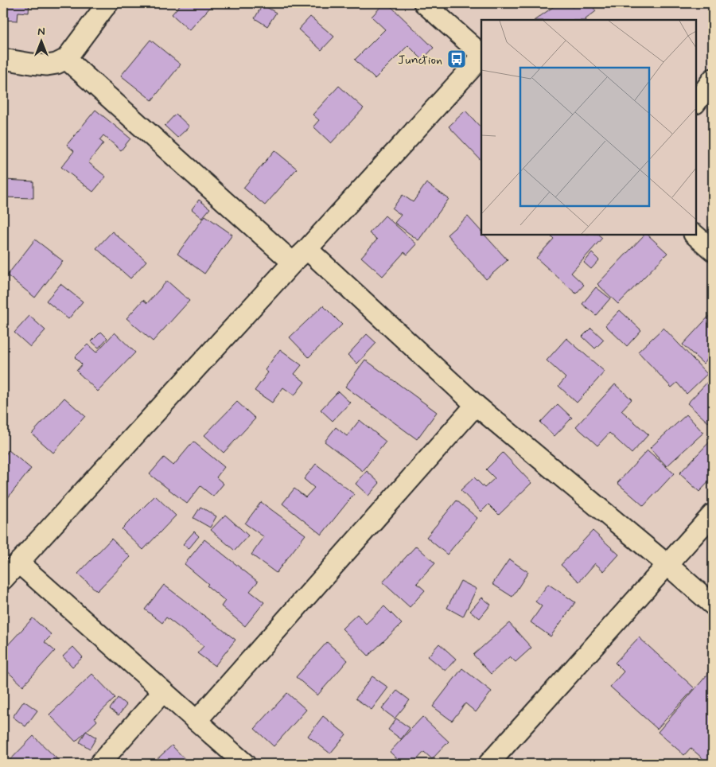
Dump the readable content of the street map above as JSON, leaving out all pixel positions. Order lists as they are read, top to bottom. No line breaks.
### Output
{"places":{"bus stop":["Junction"]},"north":"top"}
